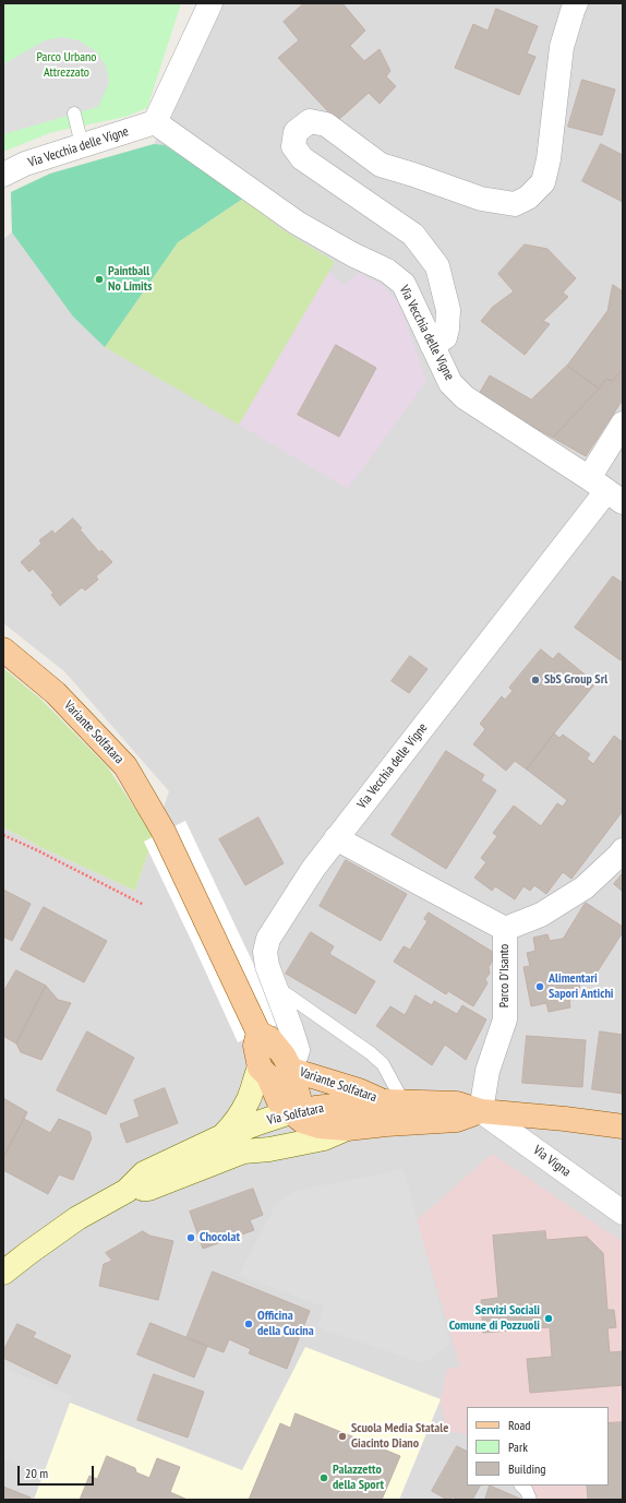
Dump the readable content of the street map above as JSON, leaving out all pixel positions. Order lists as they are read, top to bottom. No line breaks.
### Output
{"streets":{"main road":["Variante Solfatara","Via Solfatara"],"street":["Via Vecchia delle Vigne","Parco D'Isanto","Via Vigna"]},"crossings":[["Via Vecchia delle Vigne","Variante Solfatara"],["Variante Solfatara","Via Solfatara"],["Parco D'Isanto","Via Solfatara"],["Parco D'Isanto","Via Vigna"],["Via Solfatara","Via Vigna"]],"parks":["Parco Urbano Attrezzato"],"places":["Paintball No Limits","SbS Group Srl","Alimentari Sapori Antichi","Chocolat","Servizi Sociali Comune di Pozzuoli","Officina della Cucina","Scuola Media Statale Giacinto Diano","Palazzetto della Sport"],"legend":["Road","Park","Building"],"scale_bar":"20 m"}
